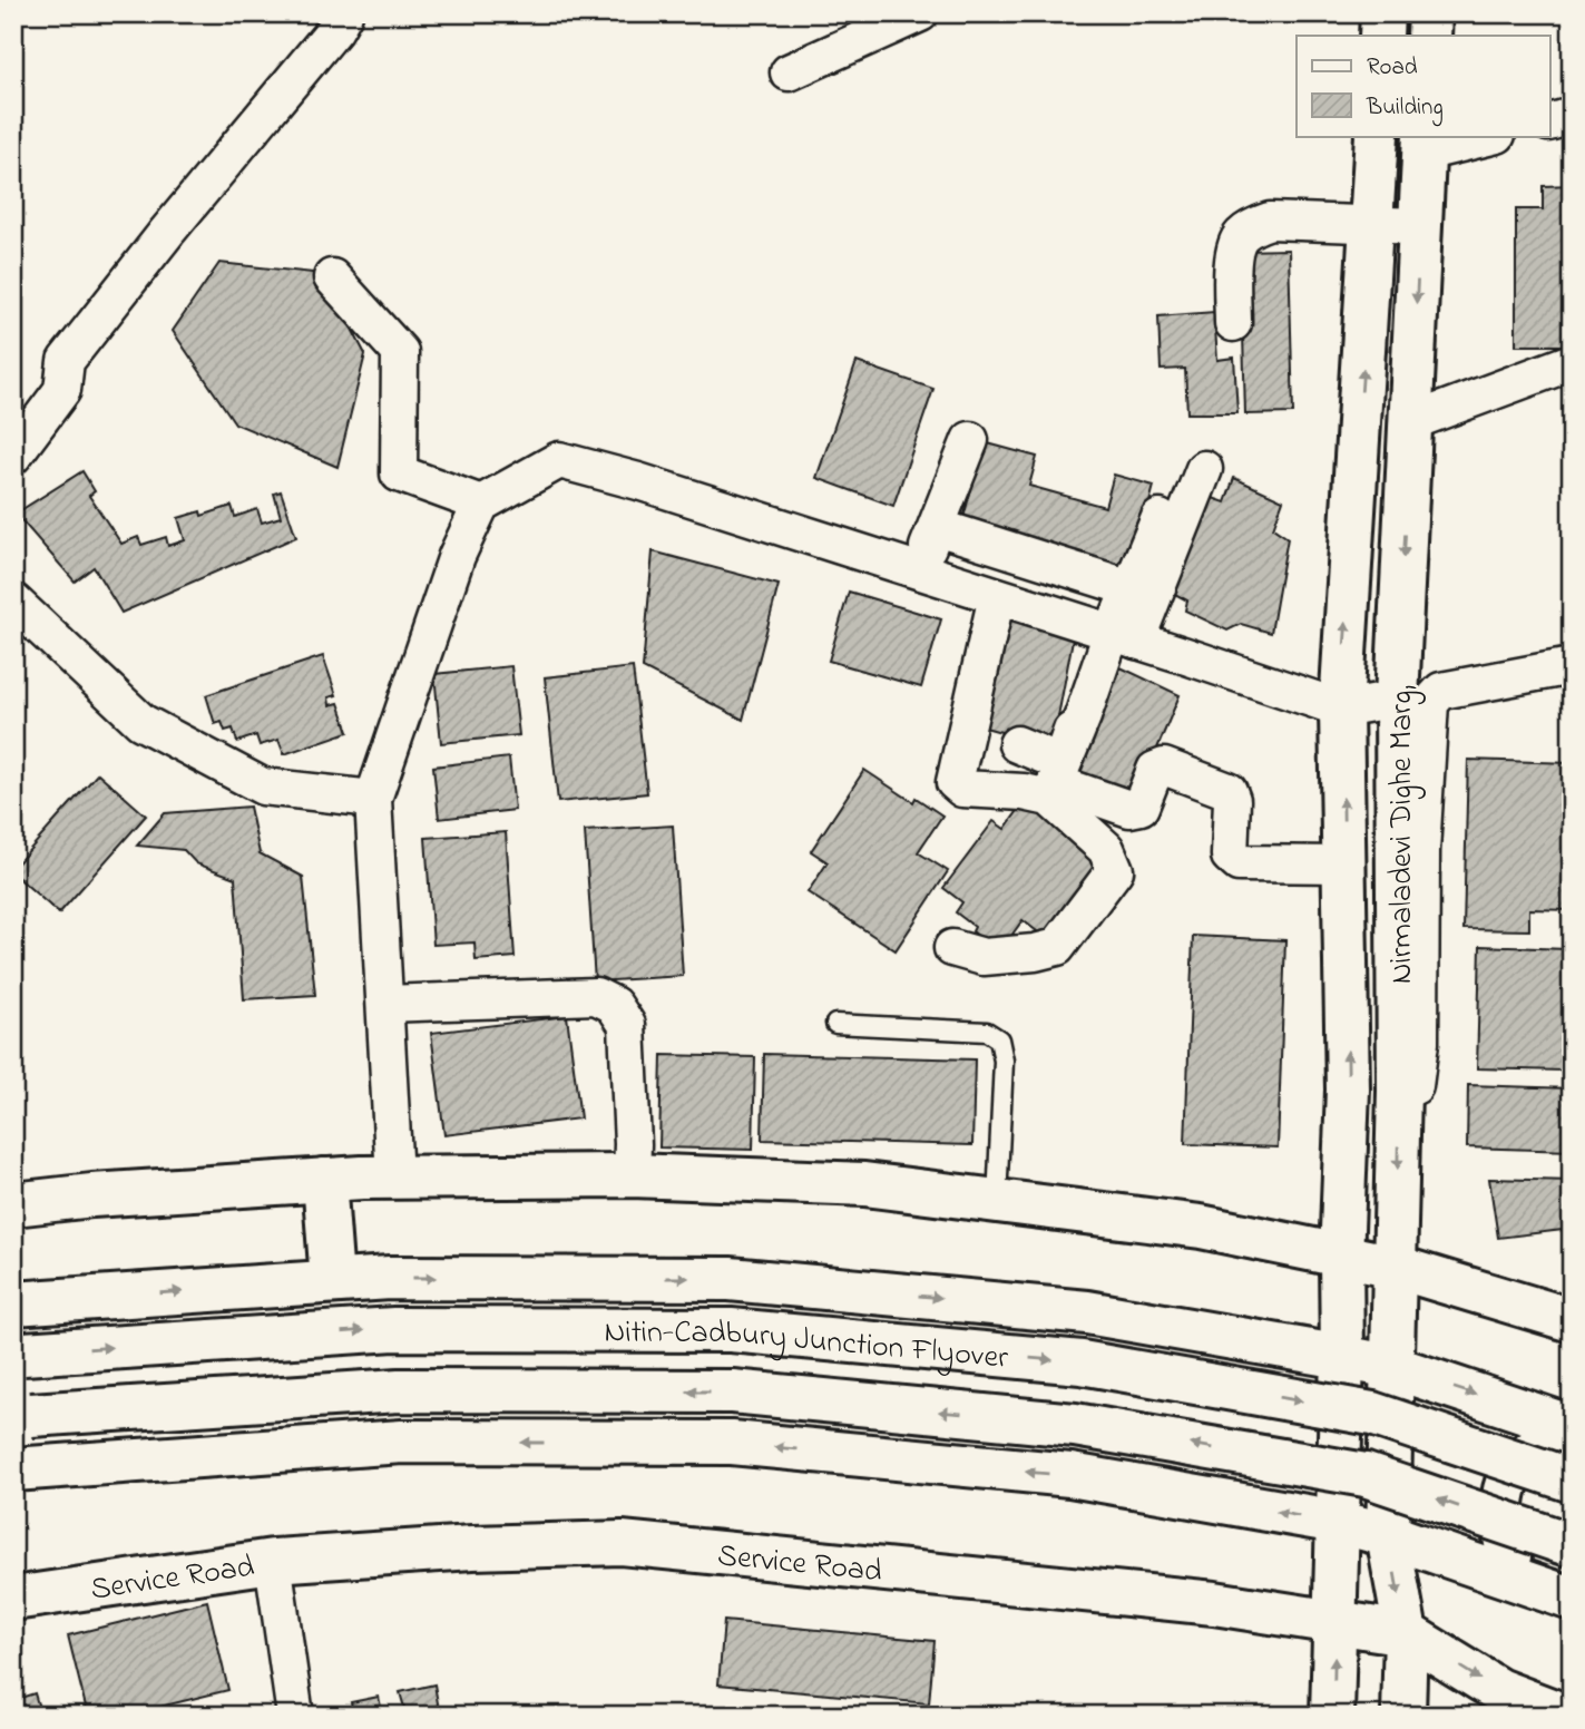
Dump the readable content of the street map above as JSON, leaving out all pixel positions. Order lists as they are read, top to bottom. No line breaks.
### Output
{"streets":{"main road":["Nirmaladevi Dighe Marg,","Nitin-Cadbury Junction Flyover","Service Road"]},"crossings":[["Nirmaladevi Dighe Marg,","Service Road"]],"legend":["Road","Building"]}
